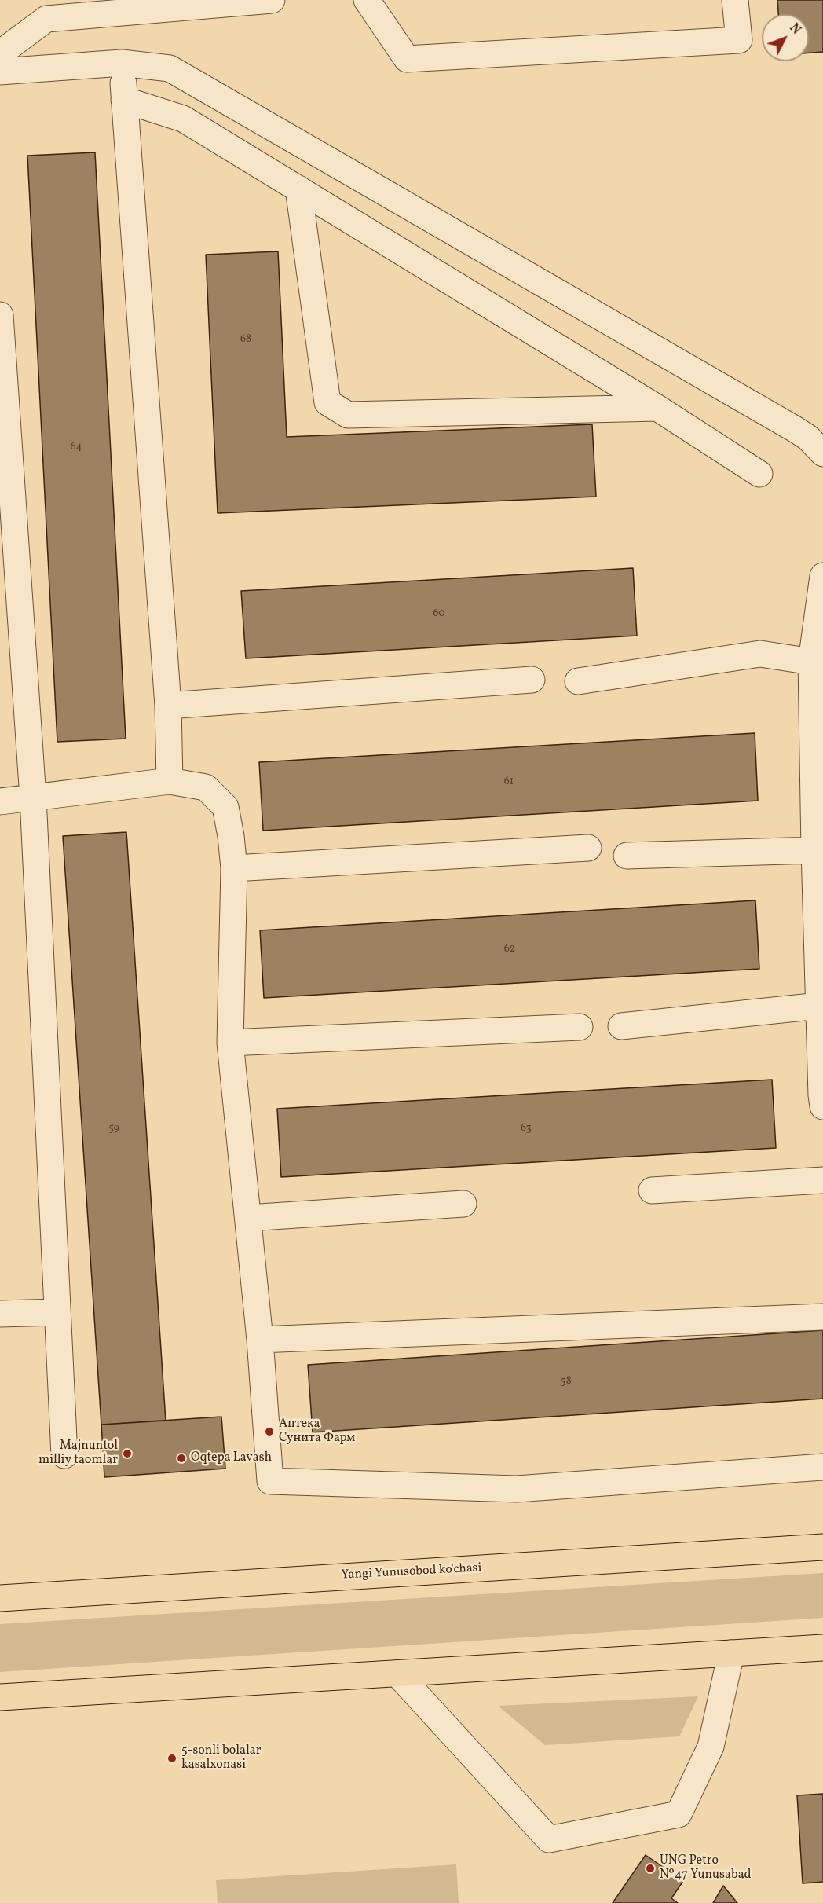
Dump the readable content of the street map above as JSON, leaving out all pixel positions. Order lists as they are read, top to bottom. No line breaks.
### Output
{"streets":{"main road":["Yangi Yunusobod ko'chasi"]},"places":["Аптека Сунита Фарм","Majnuntol milliy taomlar","Oqtepa Lavash","5-sonli bolalar kasalxonasi","UNG Petro №47 Yunusabad"],"house_numbers":["68","64","60","61","62","59","63","58"],"north":"top right"}
